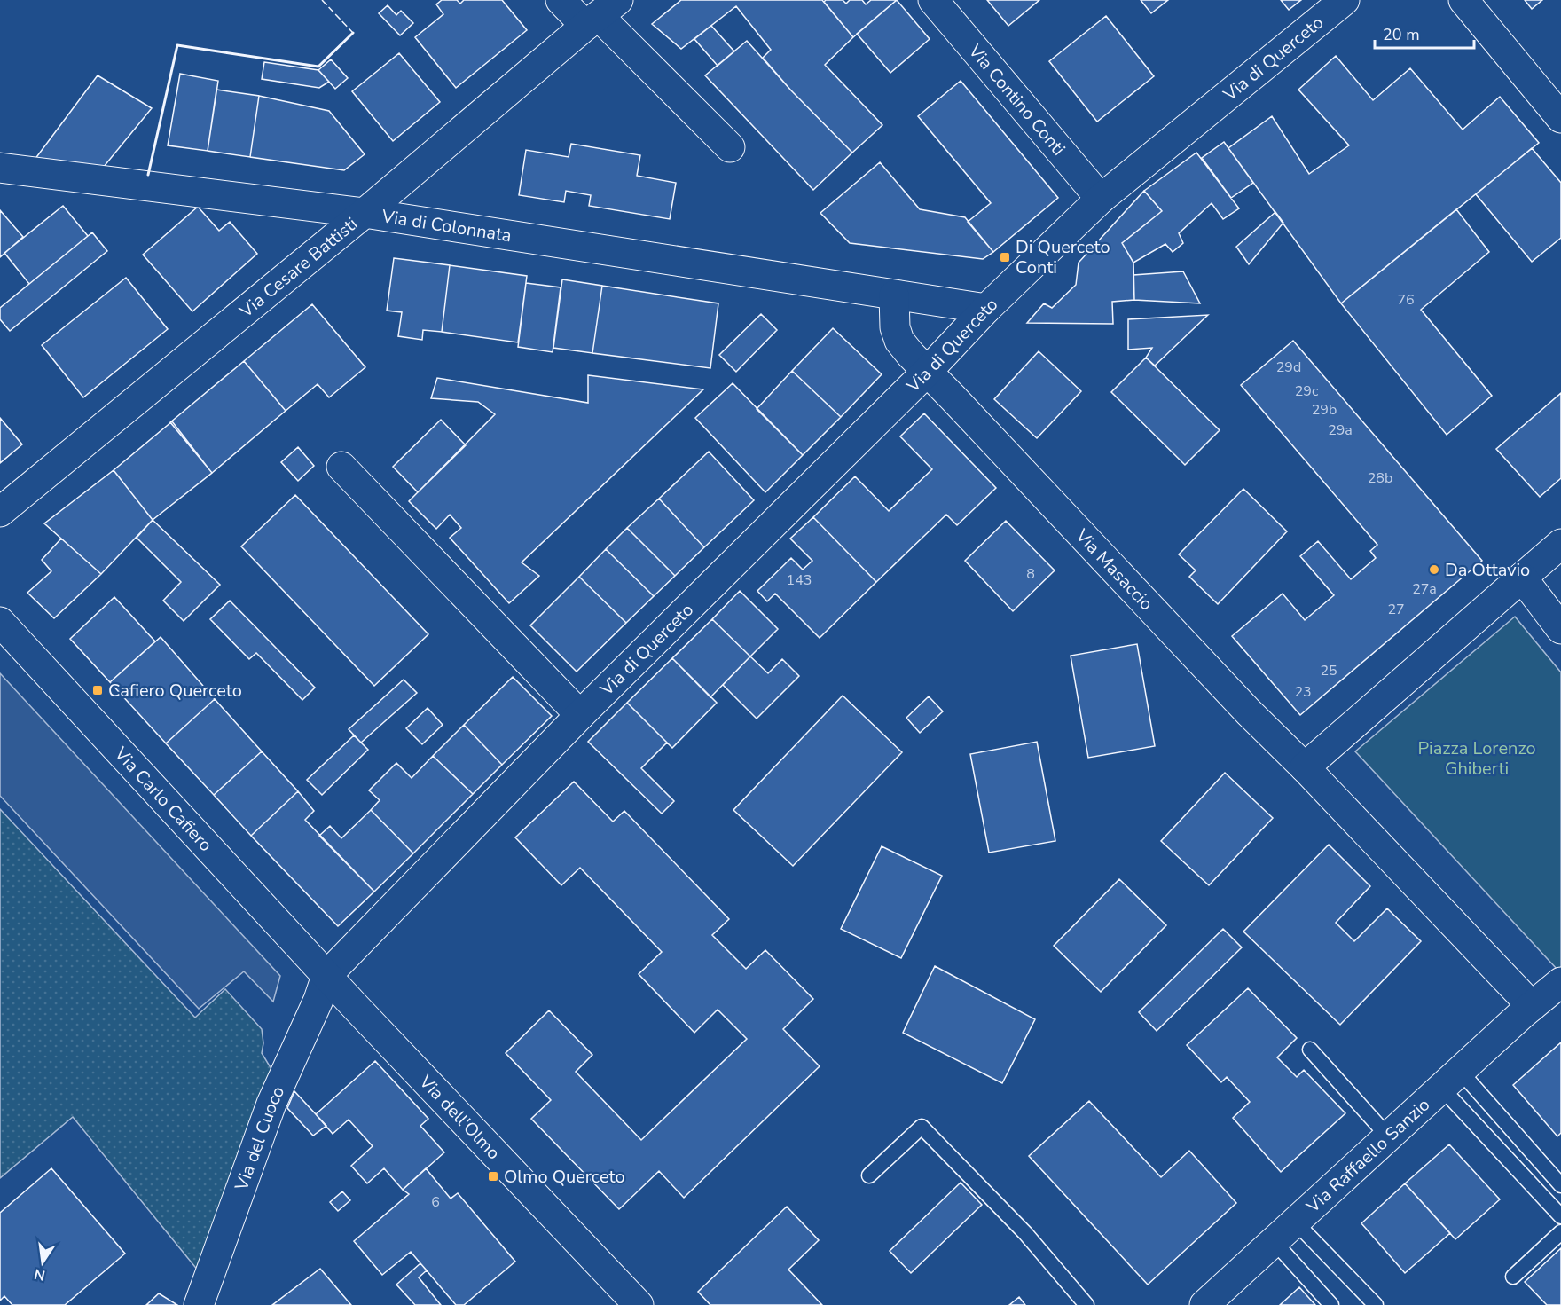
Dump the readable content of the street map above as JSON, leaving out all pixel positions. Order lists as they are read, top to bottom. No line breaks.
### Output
{"streets":{"street":["Via di Querceto","Via Contino Conti","Via di Colonnata","Via Cesare Battisti","Via Masaccio","Via Carlo Cafiero","Via dell'Olmo","Via del Cuoco","Via Raffaello Sanzio"]},"crossings":[["Via di Querceto","Via Contino Conti"],["Via di Querceto","Via di Colonnata"],["Via di Querceto","Via Masaccio"],["Via di Querceto","Via Carlo Cafiero"],["Via di Querceto","Via dell'Olmo"],["Via di Querceto","Via del Cuoco"],["Via di Colonnata","Via Cesare Battisti"],["Via Carlo Cafiero","Via dell'Olmo"],["Via Carlo Cafiero","Via del Cuoco"],["Via dell'Olmo","Via del Cuoco"]],"parks":["Piazza Lorenzo Ghiberti"],"places":{"transit":["Di Querceto Conti","Cafiero Querceto","Olmo Querceto"],"other":["Da Ottavio"]},"house_numbers":["76","29d","29c","29b","29a","28b","8","143","27a","27","25","23","6"],"scale_bar":"20 m","north":"bottom"}
